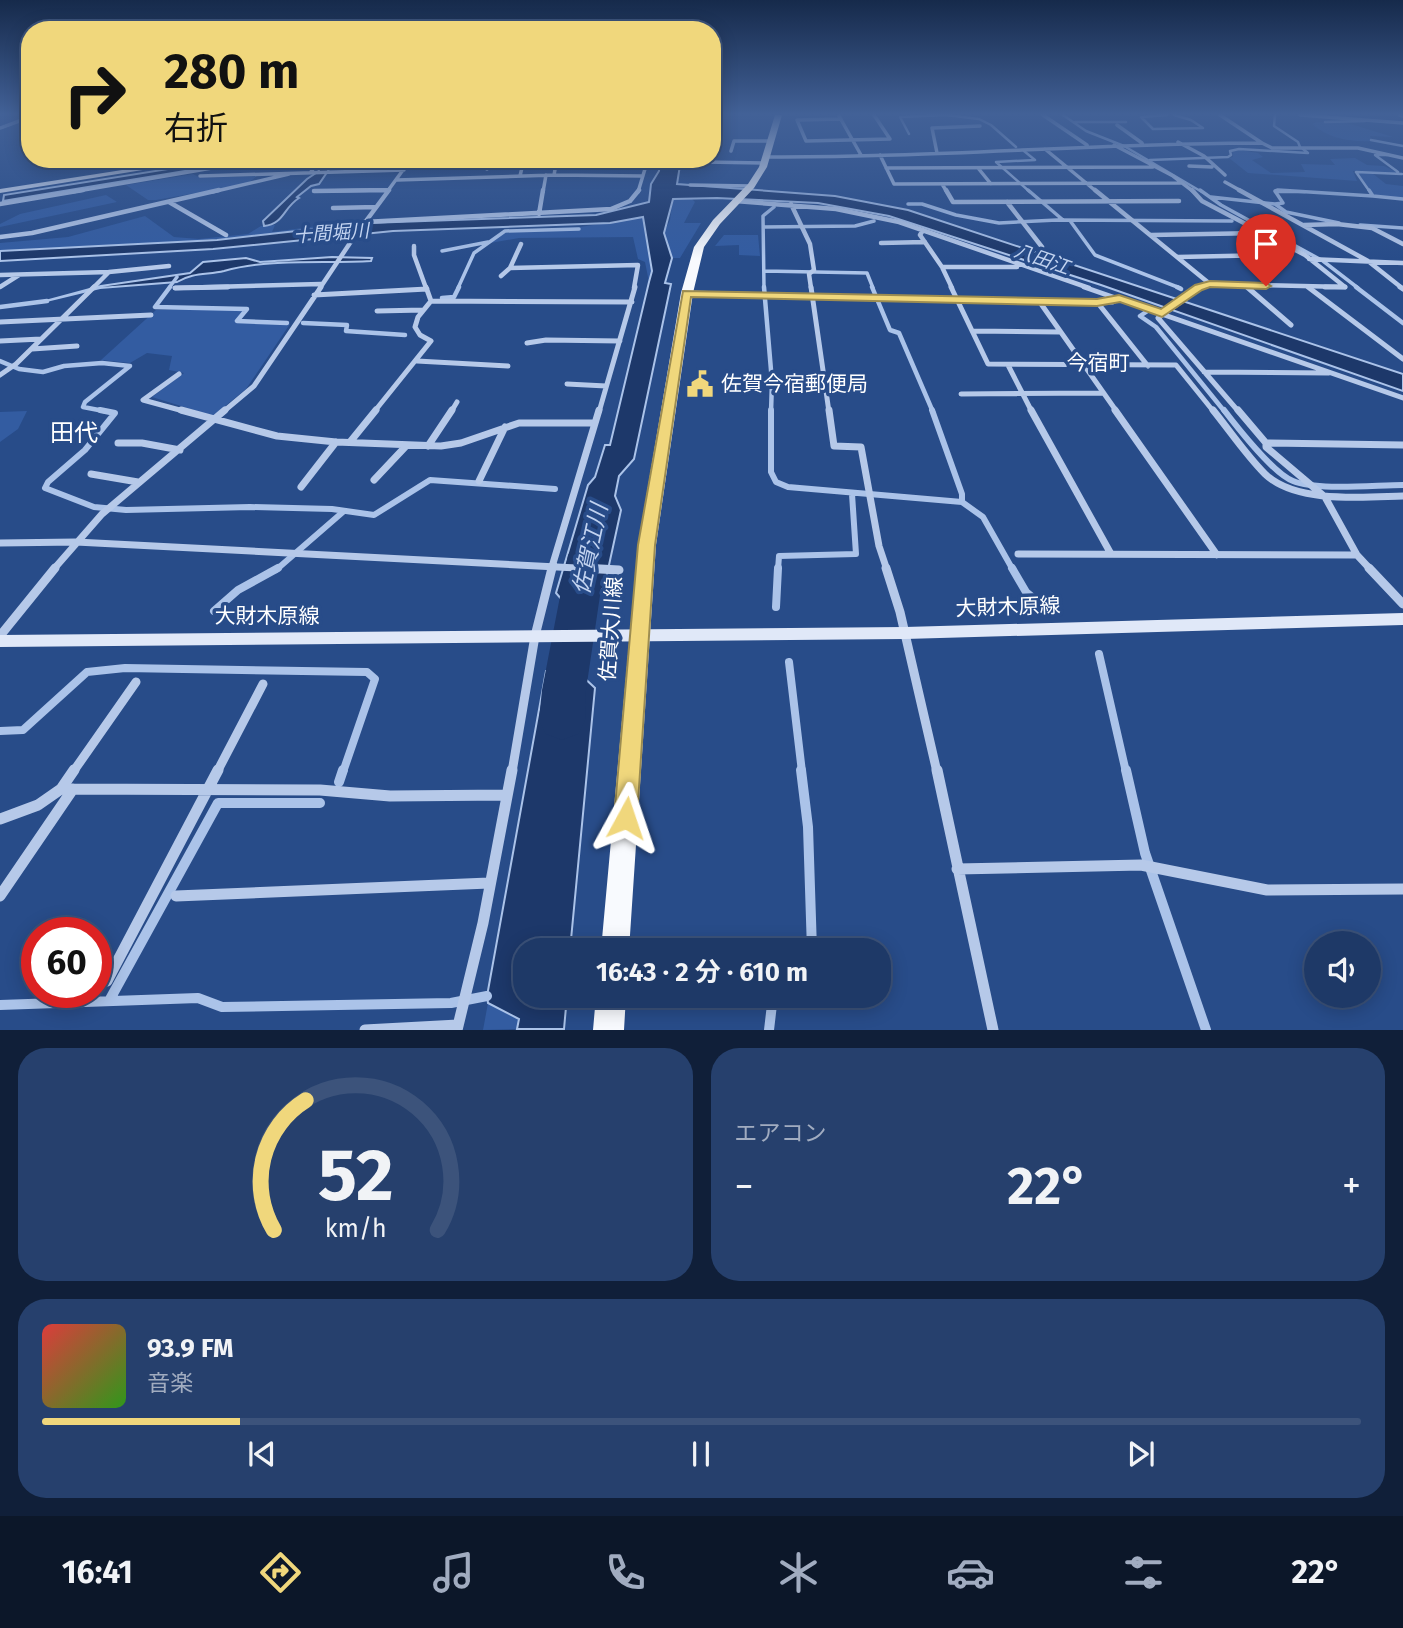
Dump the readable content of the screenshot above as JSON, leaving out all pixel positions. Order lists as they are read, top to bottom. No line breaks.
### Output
{"streets":{"main road":["佐賀大川線"],"street":["大財木原線"]},"crossings":[["大財木原線","佐賀大川線"]],"districts":["今宿町","田代"],"water":["十間堀川","八田江","佐賀江川"],"places":{"public building":["佐賀今宿郵便局"]},"page":{"turn":["280 m","右折"],"limit":"60","trip":"16:43 · 2 分 · 610 m","tile":"エアコン","heat":["−","22°","+"],"song":["93.9 FM","音楽"],"tabs":["16:41","22°"],"gauge":["52","km/h"]}}
